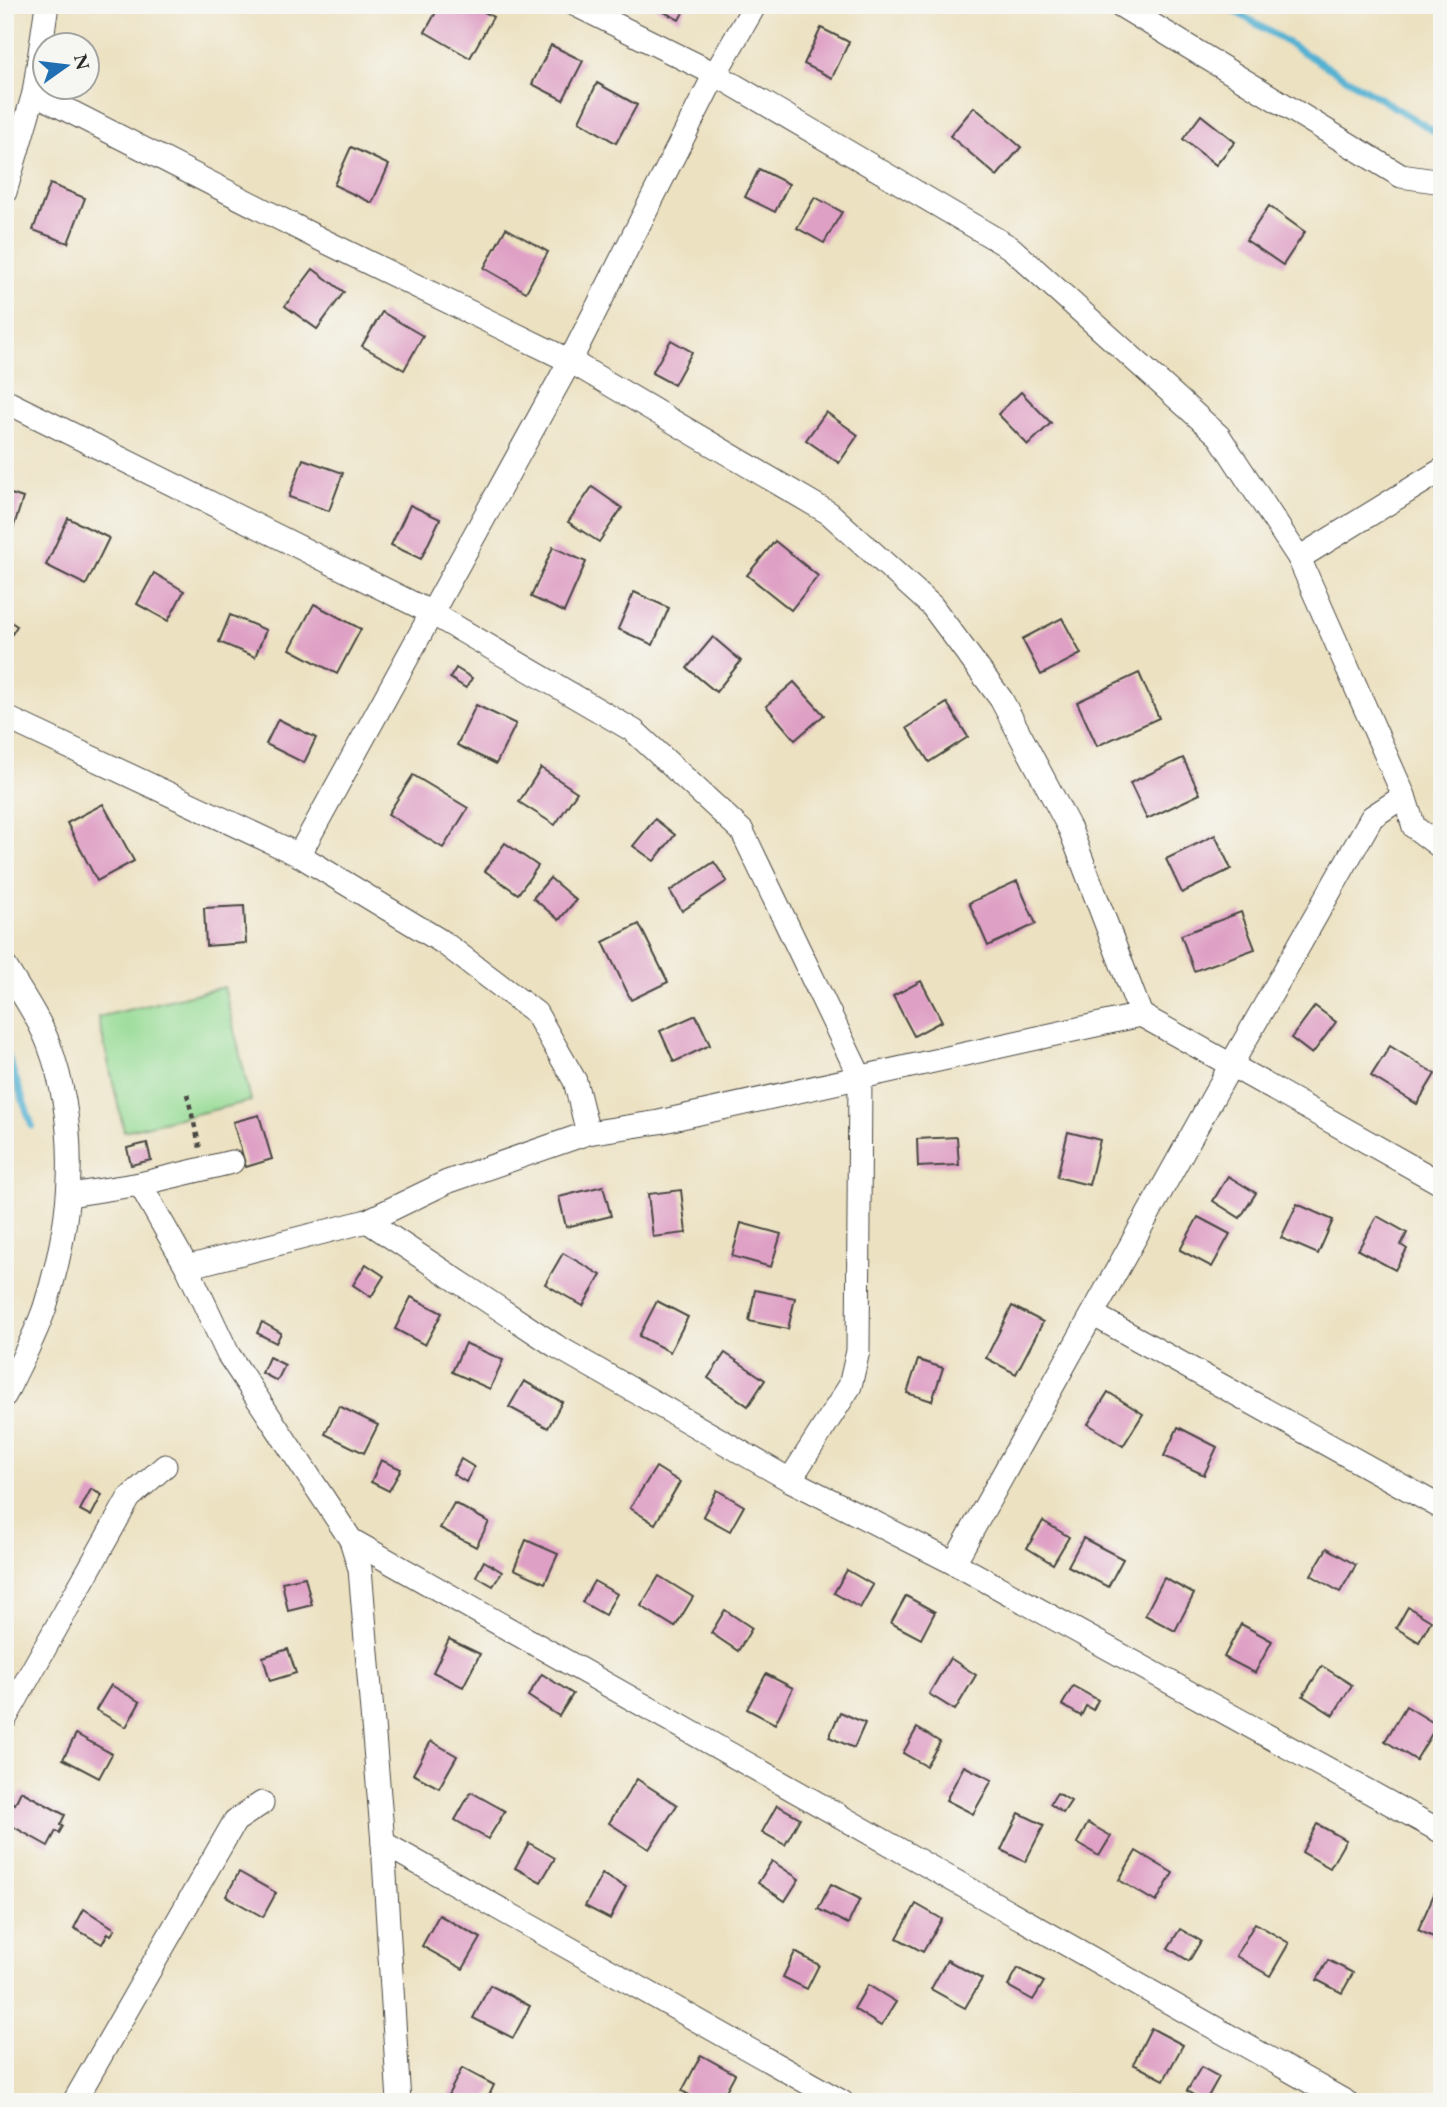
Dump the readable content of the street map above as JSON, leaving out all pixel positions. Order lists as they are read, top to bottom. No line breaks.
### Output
{"north":"right"}
